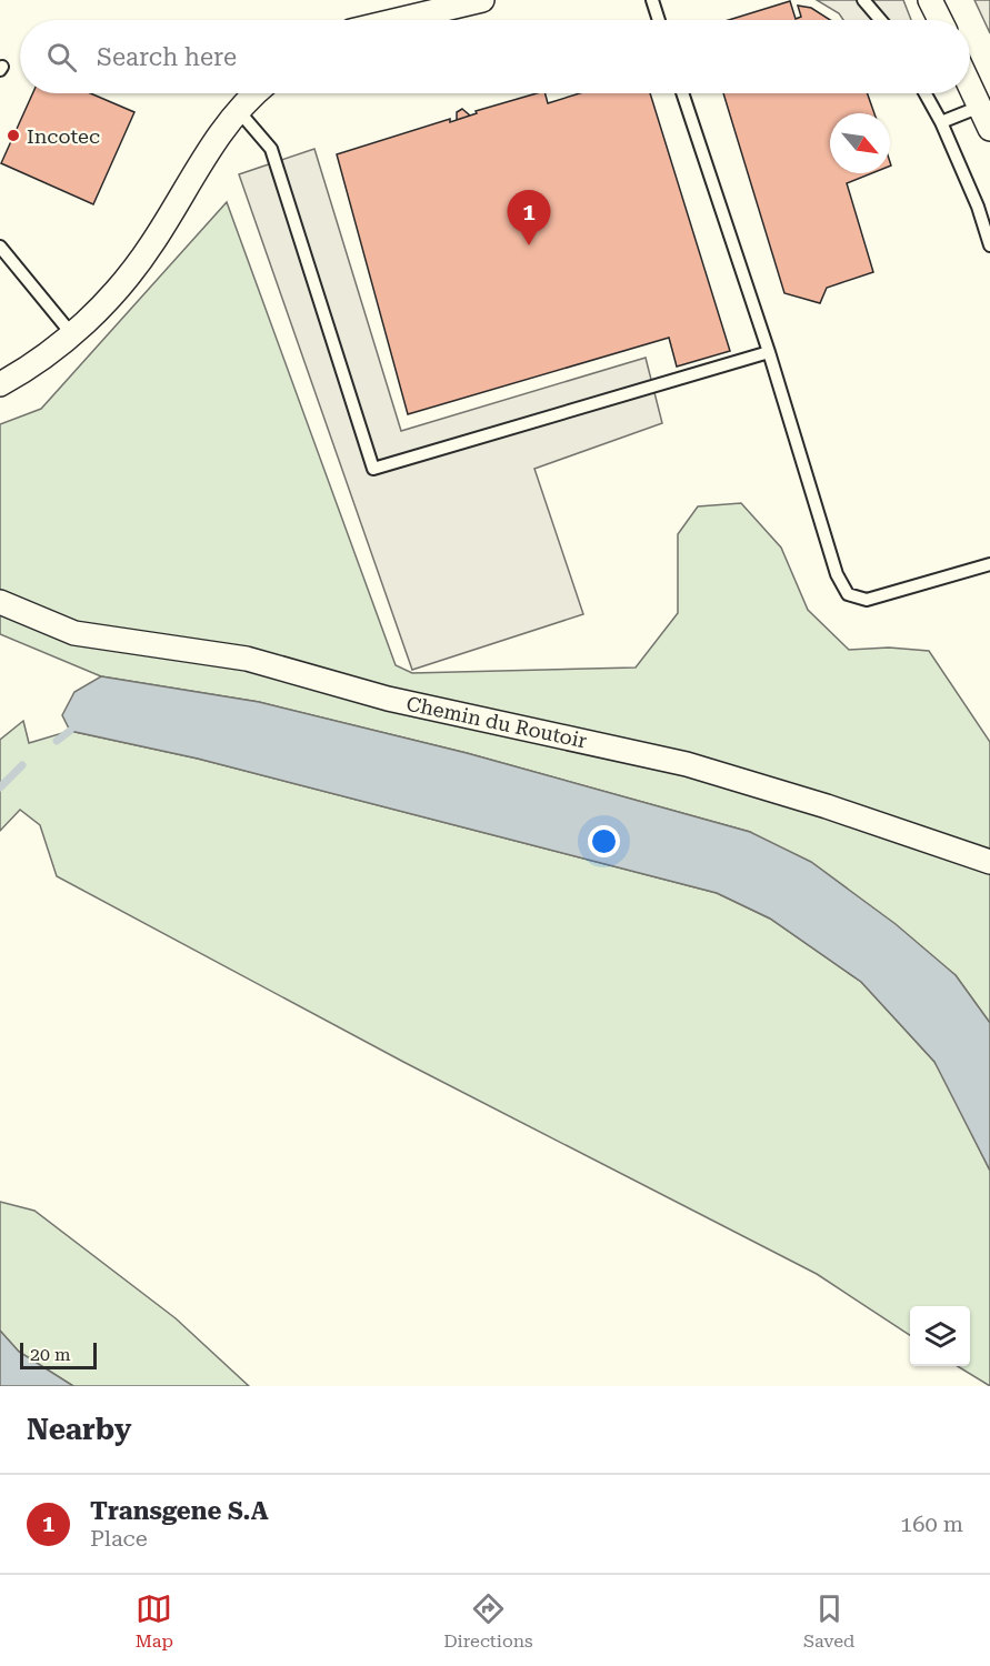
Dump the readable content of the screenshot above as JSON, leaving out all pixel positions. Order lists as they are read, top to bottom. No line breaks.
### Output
{"streets":{"street":["Chemin du Routoir"]},"places":["Incotec"],"scale_bar":"20 m","north":"bottom right","page":{"search":"Search here","pins":"1","scale":"20 m","heading":"Nearby","list":[{"mark":"1","name":"Transgene S.A","note":"Place","value":"160 m"}],"nav":["Map","Directions","Saved"]}}
